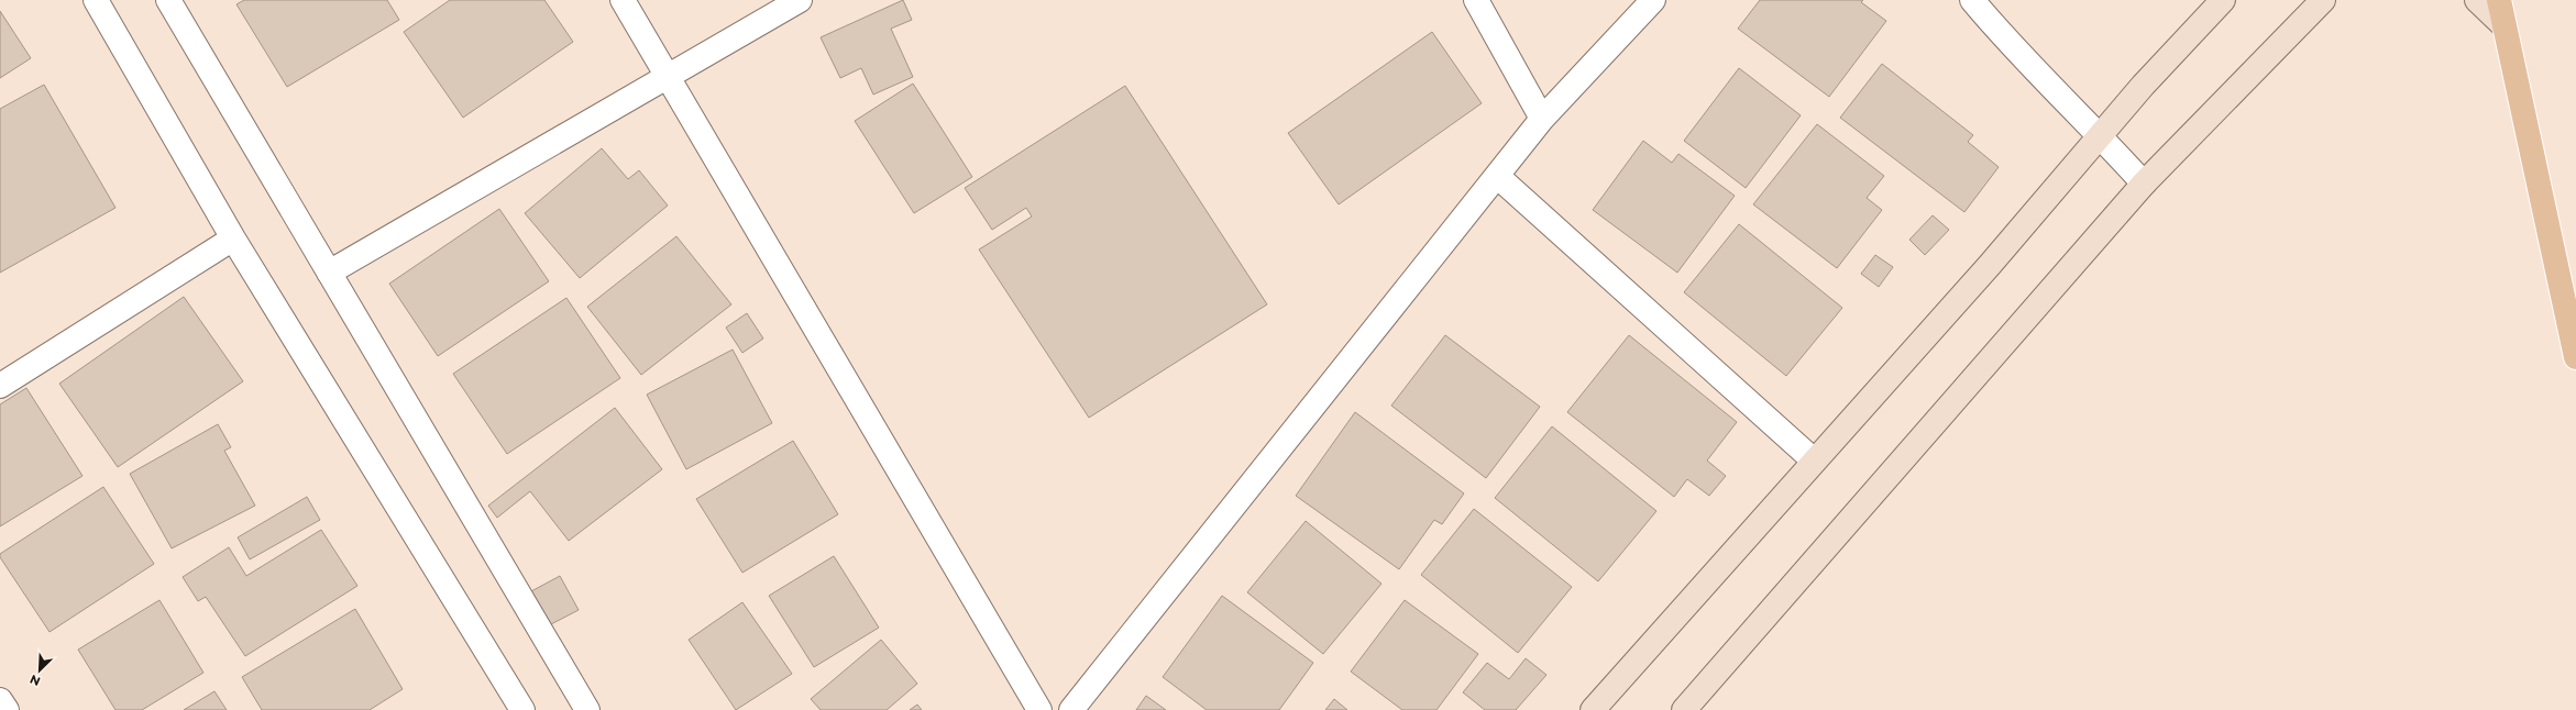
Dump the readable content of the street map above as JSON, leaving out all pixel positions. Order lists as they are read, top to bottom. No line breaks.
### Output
{"north":"bottom left"}
